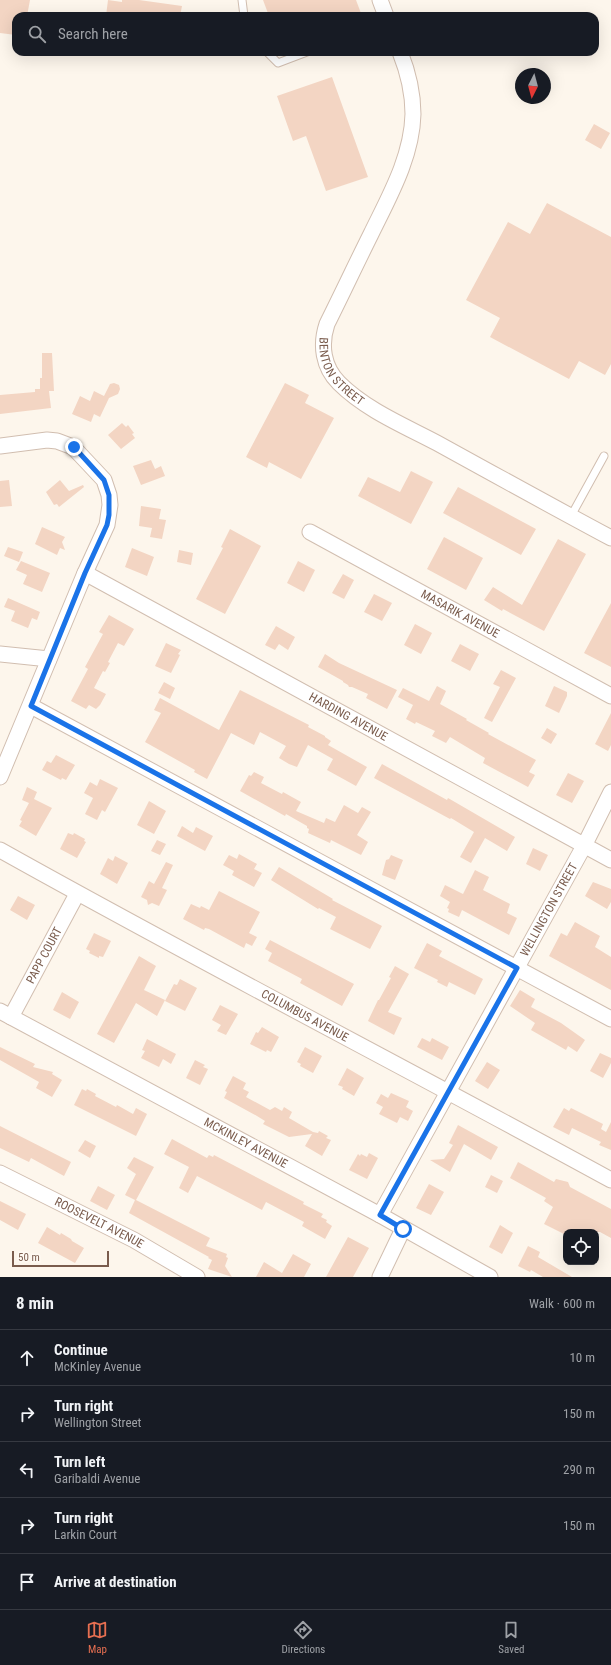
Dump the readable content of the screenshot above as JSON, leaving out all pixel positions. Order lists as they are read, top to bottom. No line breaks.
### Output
{"streets":{"street":["BENTON STREET","MASARIK AVENUE","HARDING AVENUE","WELLINGTON STREET","PAPP COURT","COLUMBUS AVENUE","MCKINLEY AVENUE","ROOSEVELT AVENUE"]},"crossings":[["HARDING AVENUE","WELLINGTON STREET"],["WELLINGTON STREET","COLUMBUS AVENUE"],["WELLINGTON STREET","MCKINLEY AVENUE"],["PAPP COURT","COLUMBUS AVENUE"],["PAPP COURT","MCKINLEY AVENUE"]],"scale_bar":"50 m","north":"bottom","page":{"search":"Search here","scale":"50 m","heading":["8 min","Walk · 600 m"],"list":[["Continue","McKinley Avenue","10 m"],["Turn right","Wellington Street","150 m"],["Turn left","Garibaldi Avenue","290 m"],["Turn right","Larkin Court","150 m"],"Arrive at destination"],"nav":["Map","Directions","Saved"]}}
